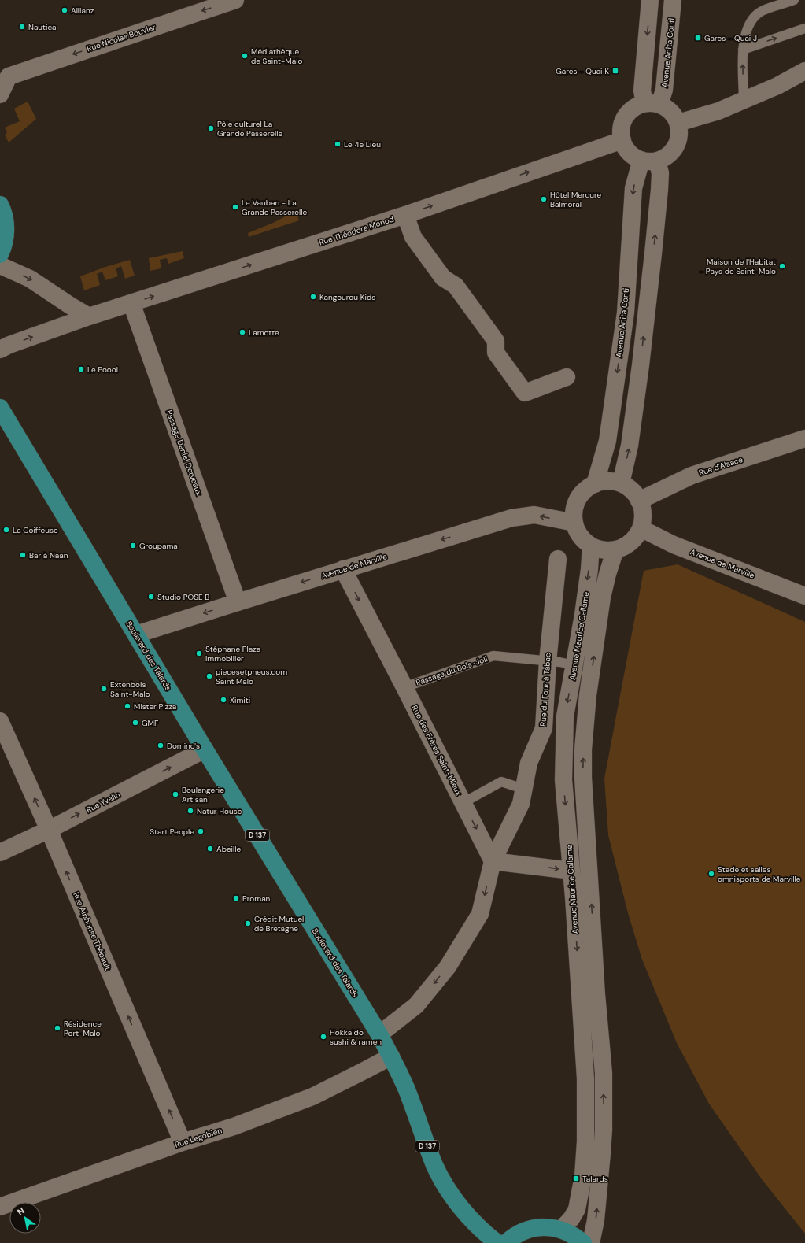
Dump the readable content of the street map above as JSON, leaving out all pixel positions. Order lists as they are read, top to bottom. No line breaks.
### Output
{"streets":{"main road":["Boulevard des Talards","D 137"],"street":["Rue Nicolas Bouvier","Avenue Anita Conti","Rue Théodore Monod","Passage Daniel Derveaux","Rue d'Alsace","Avenue de Marville","Avenue Maurice Callame","Rue du Four à Tabac","Rue des Frères Saint-Mleux","Rue Yvelin","Rue Alphonse Thébault","Rue Legobien"],"lane":["Passage du Bois-Joli"]},"crossings":[["Avenue Anita Conti","Rue Théodore Monod"],["Avenue Anita Conti","Rue d'Alsace"],["Avenue Anita Conti","Avenue de Marville"],["Avenue Anita Conti","Avenue Maurice Callame"],["Rue Théodore Monod","Passage Daniel Derveaux"],["Passage Daniel Derveaux","Avenue de Marville"],["Rue d'Alsace","Avenue de Marville"],["Rue d'Alsace","Avenue Maurice Callame"],["Avenue de Marville","Avenue Maurice Callame"],["Avenue de Marville","Boulevard des Talards"],["Avenue de Marville","Rue des Frères Saint-Mleux"],["Avenue Maurice Callame","Passage du Bois-Joli"],["Boulevard des Talards","Rue du Four à Tabac"],["Boulevard des Talards","Rue Yvelin"],["Boulevard des Talards","Rue Legobien"],["Passage du Bois-Joli","Rue du Four à Tabac"],["Passage du Bois-Joli","Rue des Frères Saint-Mleux"],["Rue du Four à Tabac","Rue des Frères Saint-Mleux"],["Rue Yvelin","Rue Alphonse Thébault"],["Rue Alphonse Thébault","Rue Legobien"]],"one_way":["Rue Nicolas Bouvier","Rue Théodore Monod","Avenue de Marville","Rue du Four à Tabac","Rue des Frères Saint-Mleux","Rue Yvelin","Rue Alphonse Thébault"],"places":{"other":["Allianz","Nautica","Médiathèque de Saint-Malo","Pôle culturel La Grande Passerelle","Le 4e Lieu","Hôtel Mercure Balmoral","Le Vauban - La Grande Passerelle","Maison de l'Habitat - Pays de Saint-Malo","Kangourou Kids","Lamotte","Le Poool","La Coiffeuse","Groupama","Bar à Naan","Studio POSE B","Stéphane Plaza Immobilier","piecesetpneus.com Saint Malo","Extenbois Saint-Malo","Ximiti","Mister Pizza","GMF","Domino's","Boulangerie Artisan","Natur House","Start People","Abeille","Stade et salles omnisports de Marville","Proman","Crédit Mutuel de Bretagne","Résidence Port-Malo","Hokkaido sushi & ramen"],"transit":["Gares - Quai J","Gares - Quai K","Talards"]},"north":"top left"}
